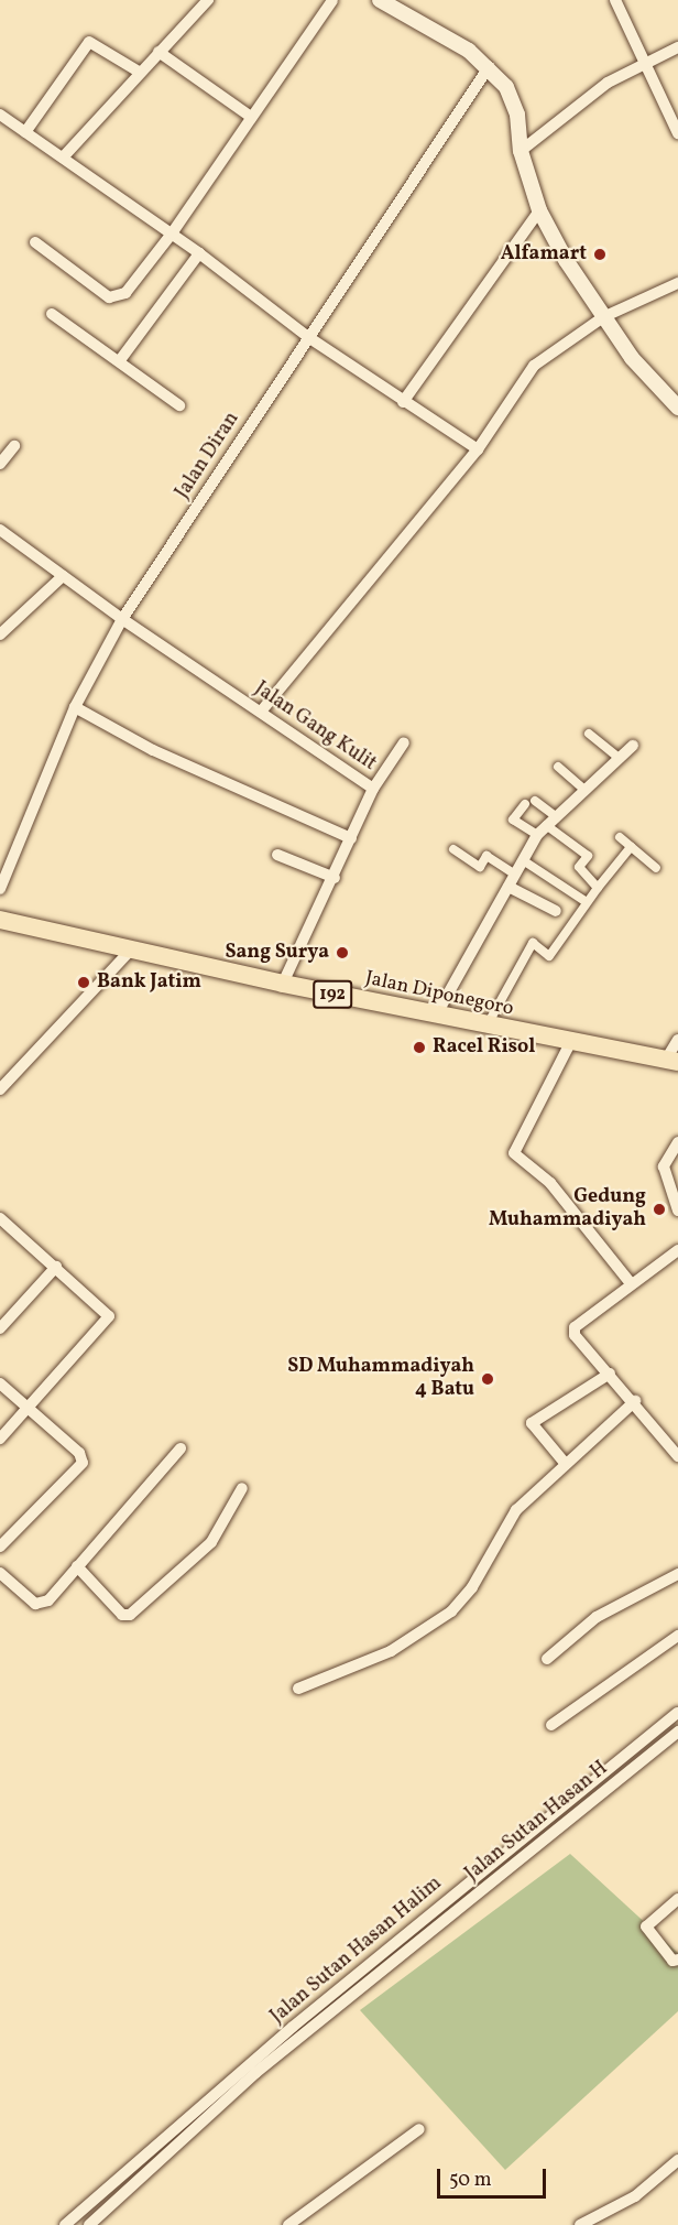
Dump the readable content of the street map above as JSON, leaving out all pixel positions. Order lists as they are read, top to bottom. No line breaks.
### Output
{"streets":{"main road":["192","Jalan Diponegoro"],"street":["Jalan Diran","Jalan Gang Kulit","Jalan Sutan Hasan H","Jalan Sutan Hasan Halim"]},"crossings":[["Jalan Diran","Jalan Gang Kulit"],["Jalan Gang Kulit","Jalan Diponegoro"]],"places":["Alfamart","Sang Surya","Bank Jatim","Racel Risol","Gedung Muhammadiyah","SD Muhammadiyah 4 Batu"],"scale_bar":"50 m"}
